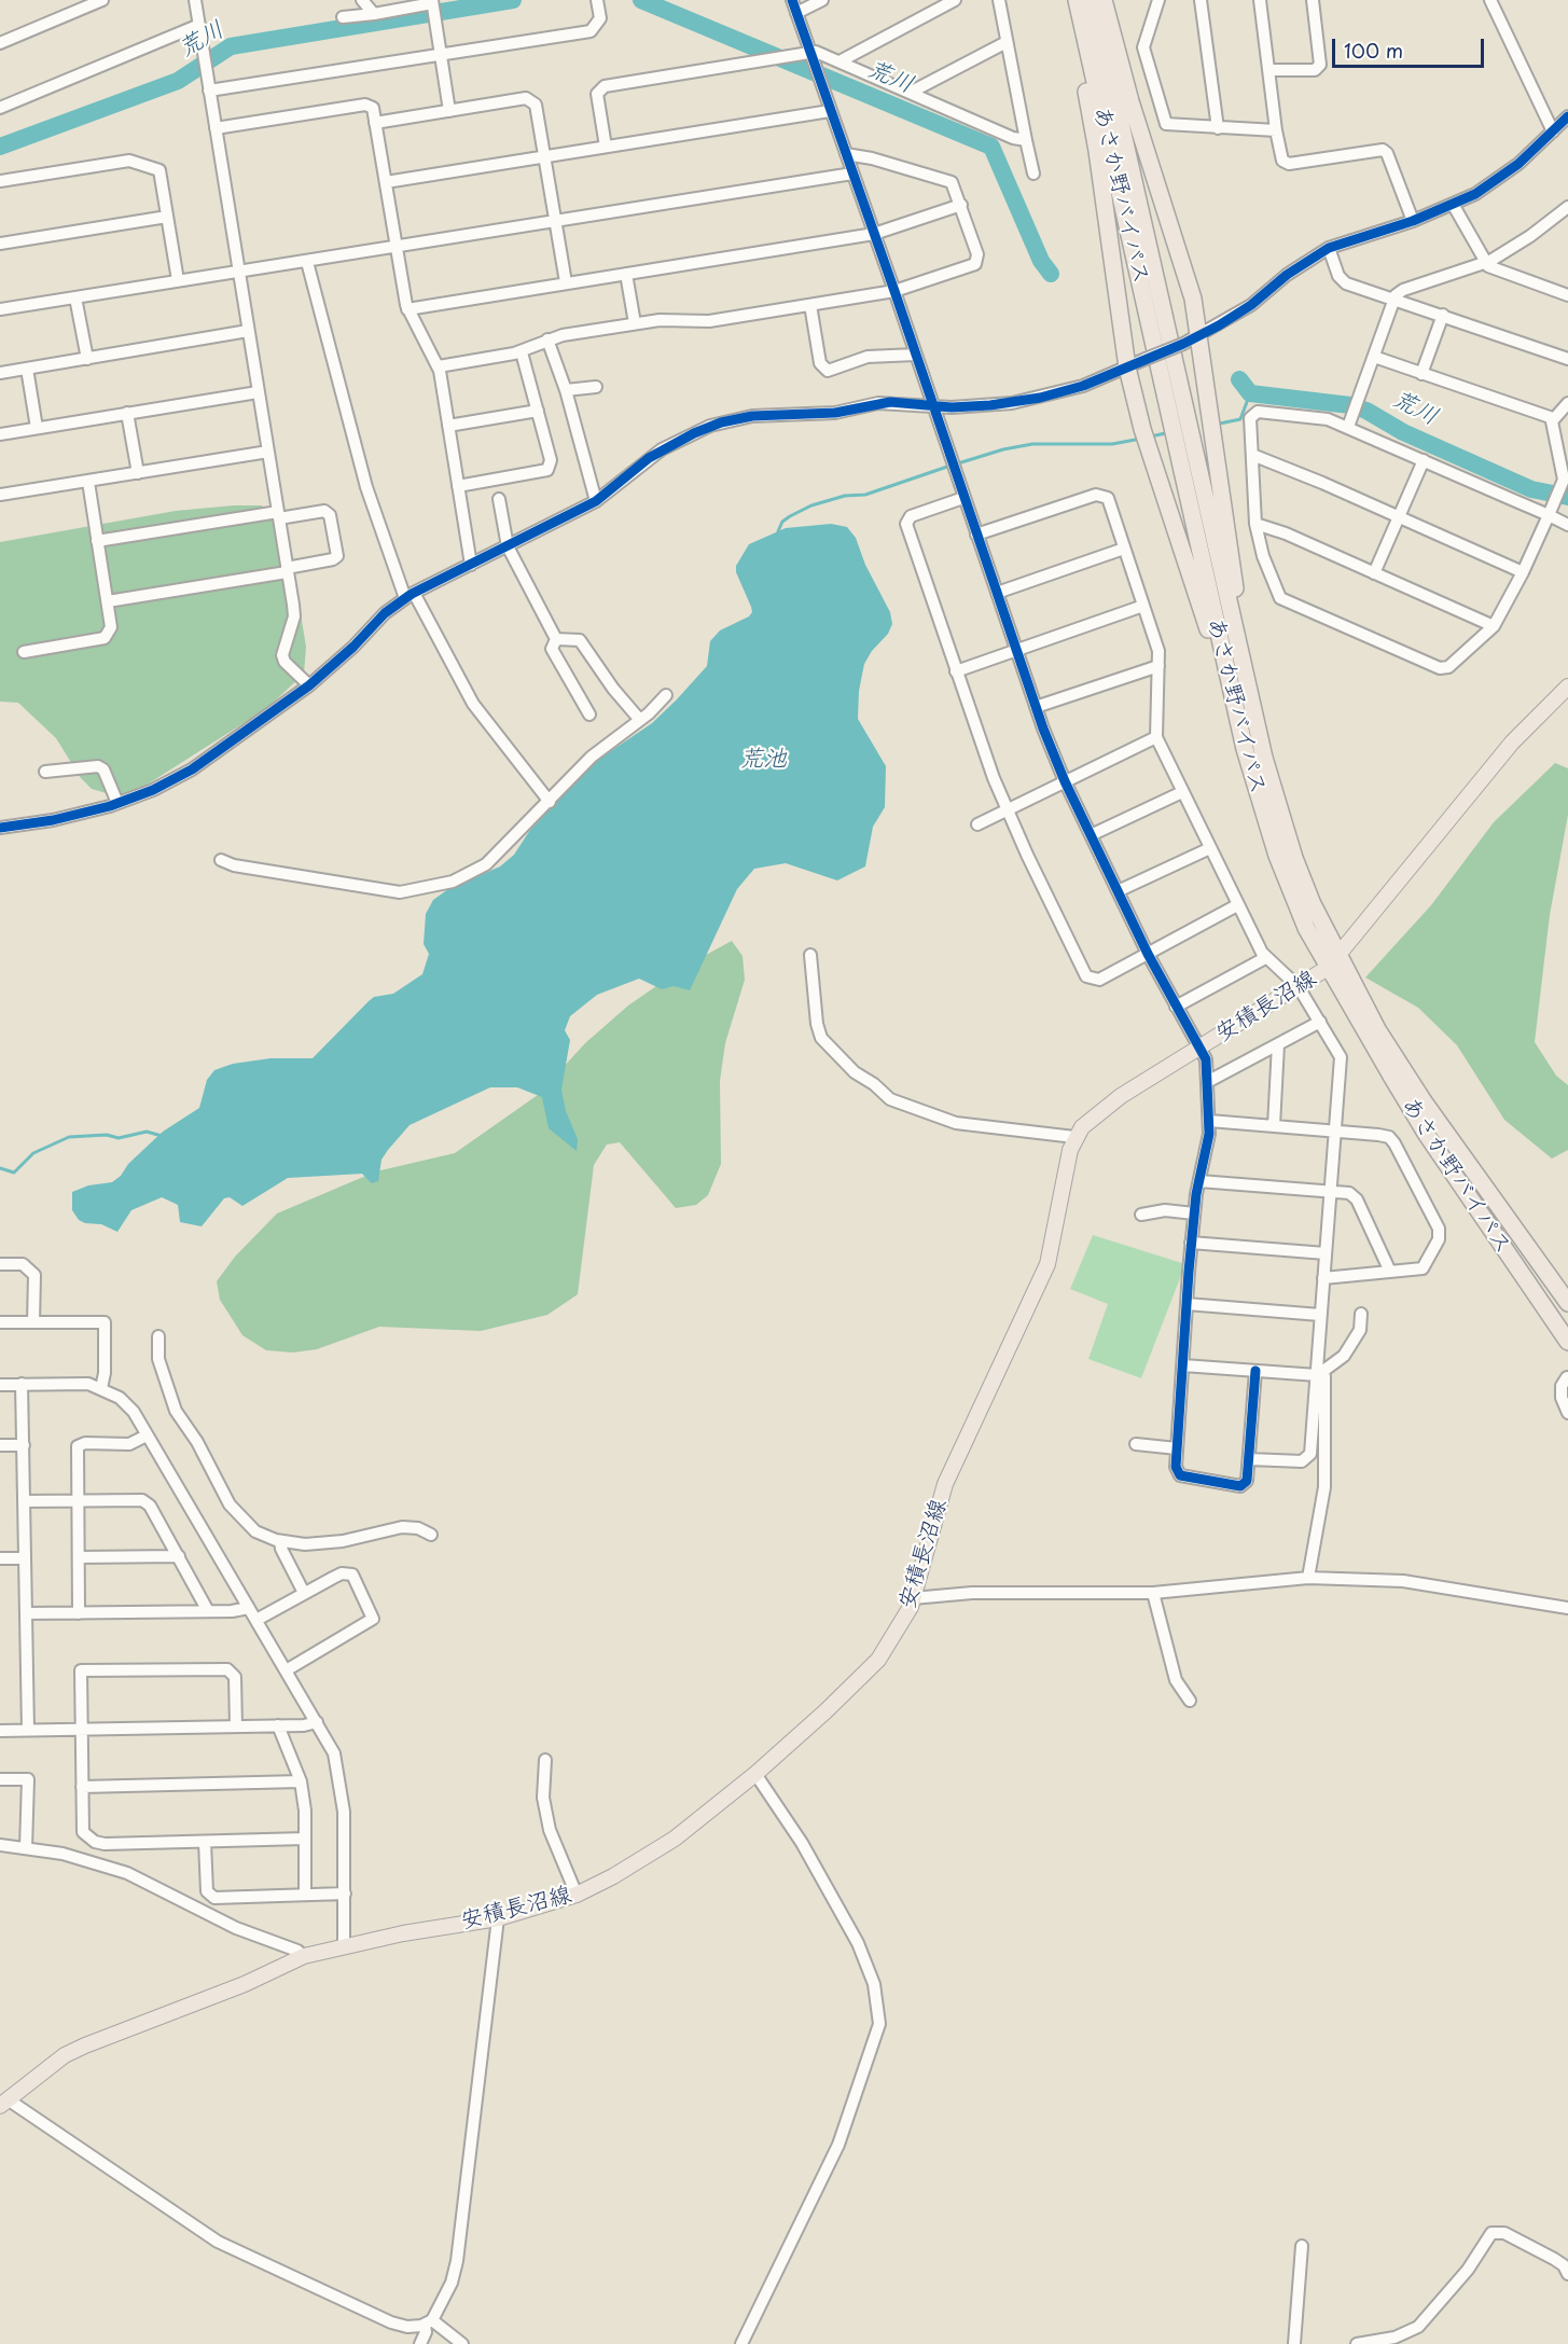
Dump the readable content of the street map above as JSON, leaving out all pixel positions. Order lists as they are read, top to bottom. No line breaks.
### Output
{"streets":{"highway":["あさか野バイパス"],"main road":["安積長沼線"]},"crossings":[["あさか野バイパス","安積長沼線"]],"water":["荒川","荒池"],"scale_bar":"100 m"}
